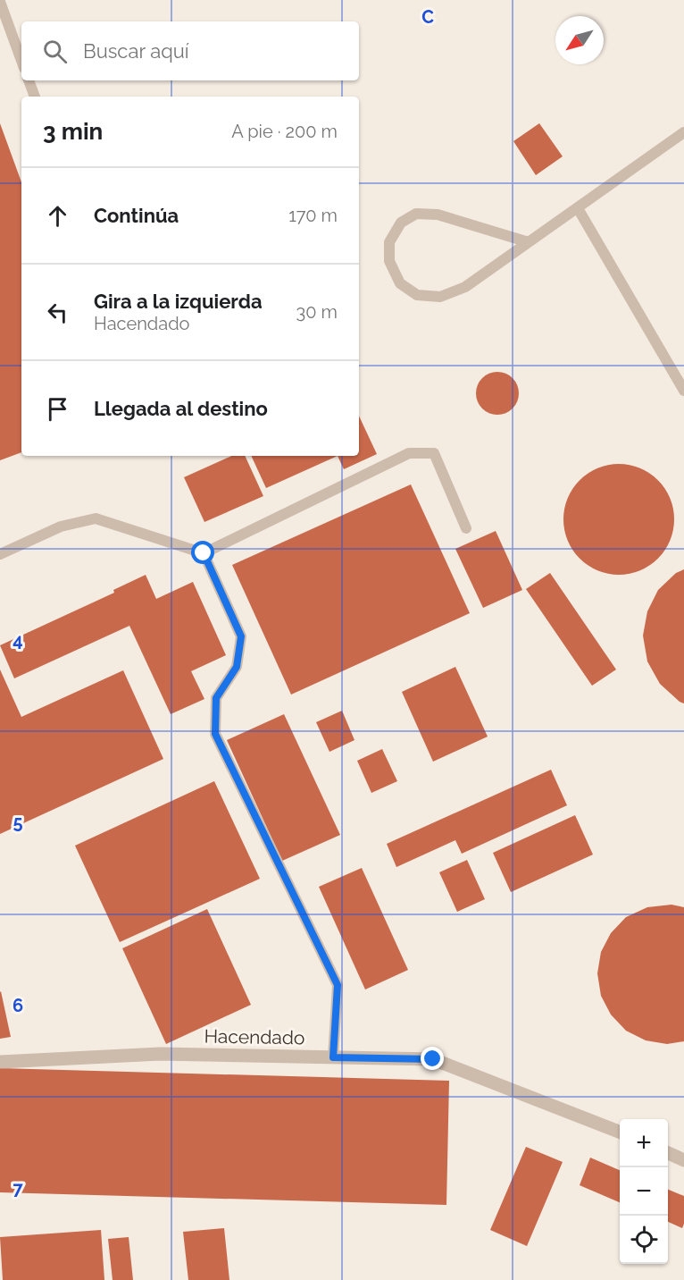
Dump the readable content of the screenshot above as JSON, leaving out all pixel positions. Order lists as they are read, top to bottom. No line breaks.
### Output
{"streets":{"street":["Hacendado"]},"north":"bottom left","page":{"search":"Buscar aquí","heading":["3 min","A pie · 200 m"],"list":[["Continúa","170 m"],["Gira a la izquierda","Hacendado","30 m"],"Llegada al destino"],"map_buttons":["+","−"]},"grid":{"columns":["C"],"rows":["4","5","6","7"]}}
